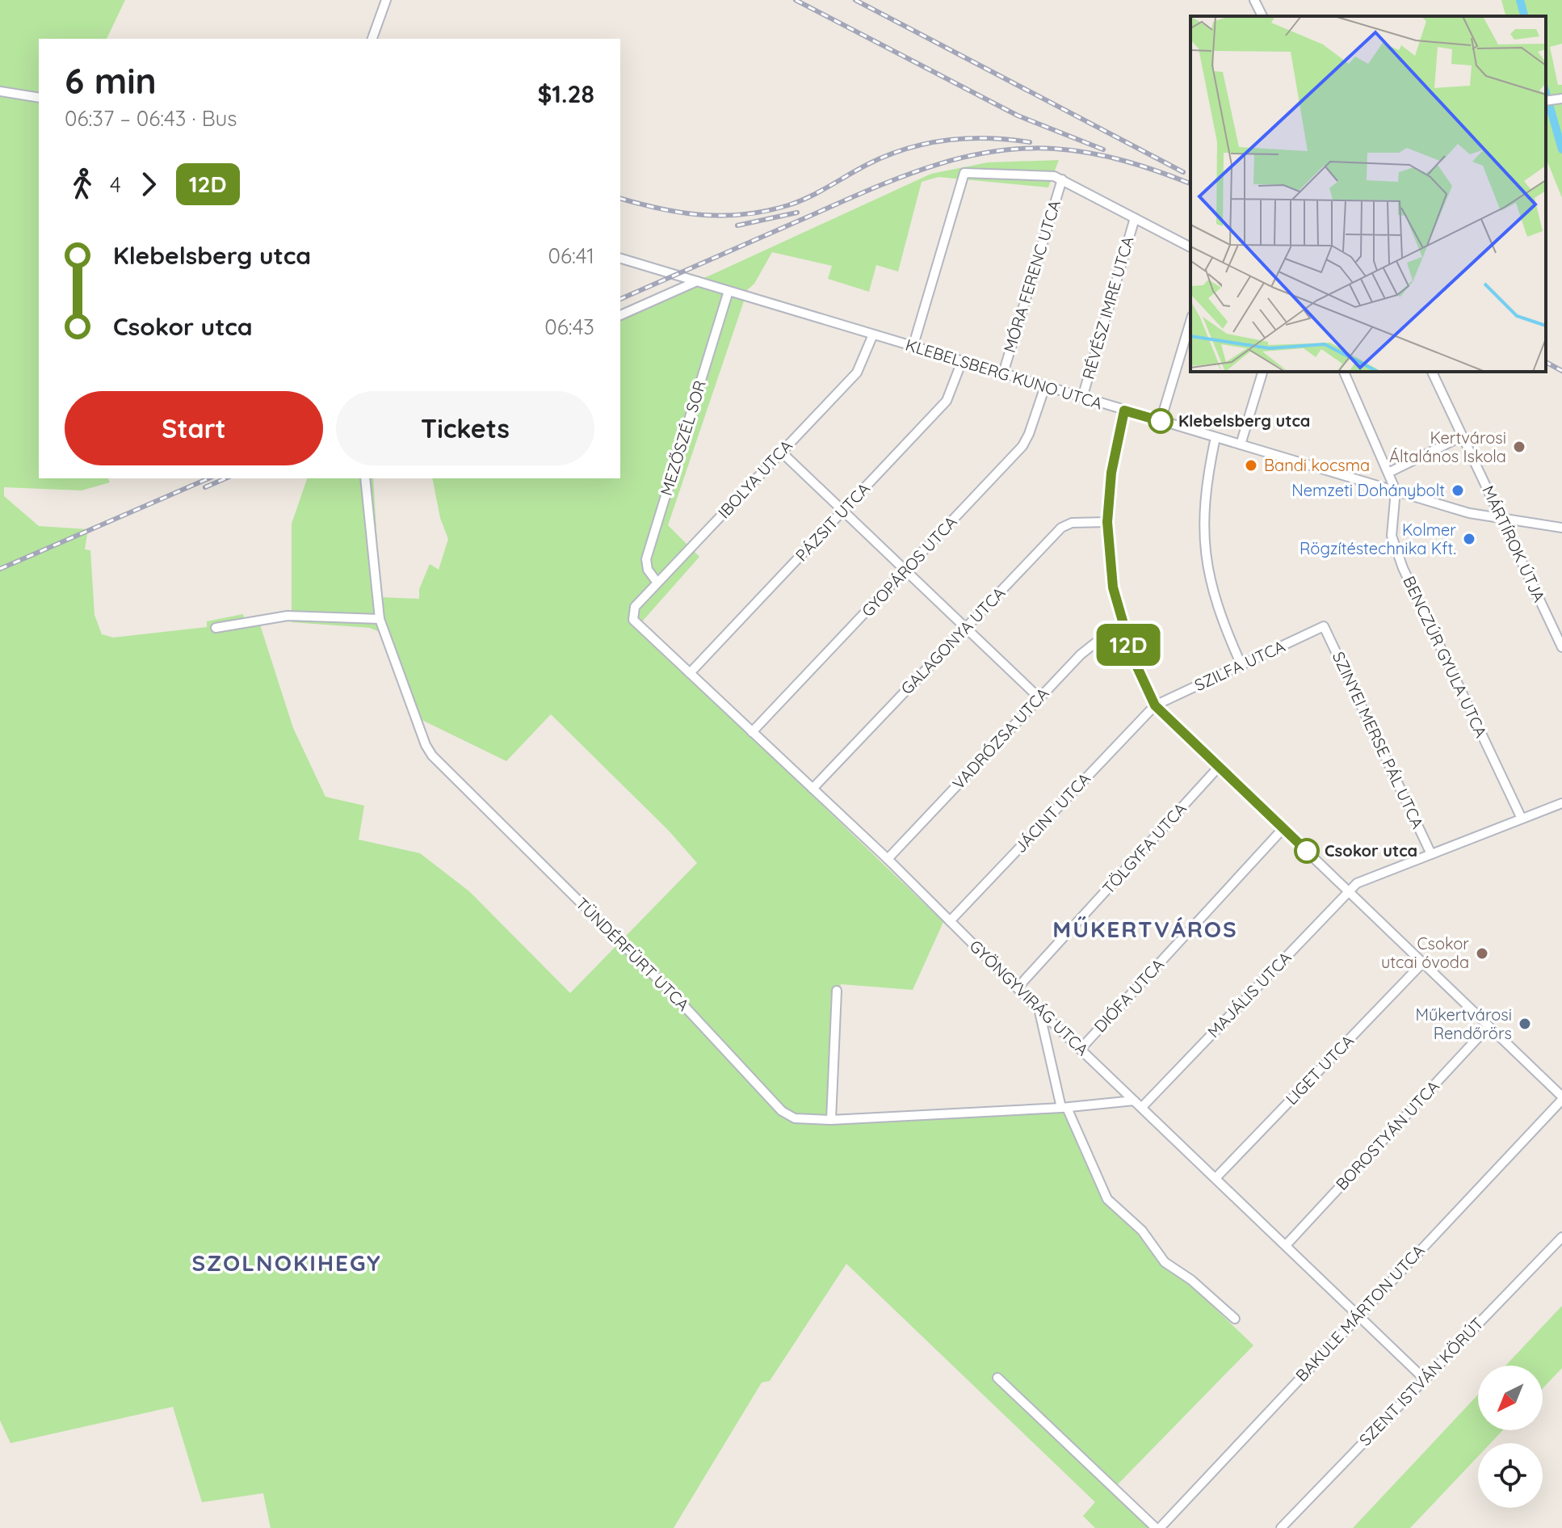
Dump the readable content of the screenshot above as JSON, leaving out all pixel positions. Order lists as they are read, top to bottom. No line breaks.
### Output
{"streets":{"street":["MÓRA FERENC UTCA","RÉVÉSZ IMRE UTCA","KLEBELSBERG KUNO UTCA","MEZŐSZÉL SOR","IBOLYA UTCA","PÁZSIT UTCA","MÁRTÍROK ÚTJA","GYOPÁROS UTCA","GALAGONYA UTCA","BENCZÚR GYULA UTCA","SZILFA UTCA","VADRÓZSA UTCA","SZINYEI MERSE PÁL UTCA","JÁCINT UTCA","TÖLGYFA UTCA","TÜNDÉRFÜRT UTCA","MAJÁLIS UTCA","DIÓFA UTCA","GYÖNGYVIRÁG UTCA","LIGET UTCA","BOROSTYÁN UTCA","BAKULE MÁRTON UTCA","SZENT ISTVÁN KÖRÚT"]},"crossings":[["MÓRA FERENC UTCA","KLEBELSBERG KUNO UTCA"],["RÉVÉSZ IMRE UTCA","KLEBELSBERG KUNO UTCA"],["KLEBELSBERG KUNO UTCA","MEZŐSZÉL SOR"],["KLEBELSBERG KUNO UTCA","IBOLYA UTCA"],["KLEBELSBERG KUNO UTCA","PÁZSIT UTCA"],["KLEBELSBERG KUNO UTCA","MÁRTÍROK ÚTJA"],["KLEBELSBERG KUNO UTCA","GYOPÁROS UTCA"],["KLEBELSBERG KUNO UTCA","BENCZÚR GYULA UTCA"],["MEZŐSZÉL SOR","IBOLYA UTCA"],["IBOLYA UTCA","GYÖNGYVIRÁG UTCA"],["PÁZSIT UTCA","GYÖNGYVIRÁG UTCA"],["GYOPÁROS UTCA","GYÖNGYVIRÁG UTCA"],["GALAGONYA UTCA","GYÖNGYVIRÁG UTCA"],["SZILFA UTCA","SZINYEI MERSE PÁL UTCA"],["SZILFA UTCA","JÁCINT UTCA"],["VADRÓZSA UTCA","GYÖNGYVIRÁG UTCA"],["SZINYEI MERSE PÁL UTCA","MAJÁLIS UTCA"],["JÁCINT UTCA","GYÖNGYVIRÁG UTCA"],["TÖLGYFA UTCA","GYÖNGYVIRÁG UTCA"],["TÜNDÉRFÜRT UTCA","GYÖNGYVIRÁG UTCA"],["MAJÁLIS UTCA","GYÖNGYVIRÁG UTCA"],["DIÓFA UTCA","GYÖNGYVIRÁG UTCA"],["GYÖNGYVIRÁG UTCA","LIGET UTCA"],["GYÖNGYVIRÁG UTCA","BOROSTYÁN UTCA"],["GYÖNGYVIRÁG UTCA","BAKULE MÁRTON UTCA"],["GYÖNGYVIRÁG UTCA","SZENT ISTVÁN KÖRÚT"]],"districts":["MŰKERTVÁROS","SZOLNOKIHEGY"],"places":["Klebelsberg utca","Kertvárosi Általános Iskola","Bandi kocsma","Nemzeti Dohánybolt","Kolmer Rögzítéstechnika Kft.","Csokor utca","Csokor utcai óvoda","Műkertvárosi Rendőrörs"],"lines":["bus line 12D"],"north":"bottom left","page":{"on_map":"12D","heading":["6 min","06:37 – 06:43 · Bus","$1.28"],"legs":["4","12D"],"list":[{"name":"Klebelsberg utca","value":"06:41"},{"name":"Csokor utca","value":"06:43"}],"buttons":["Start","Tickets"]}}
